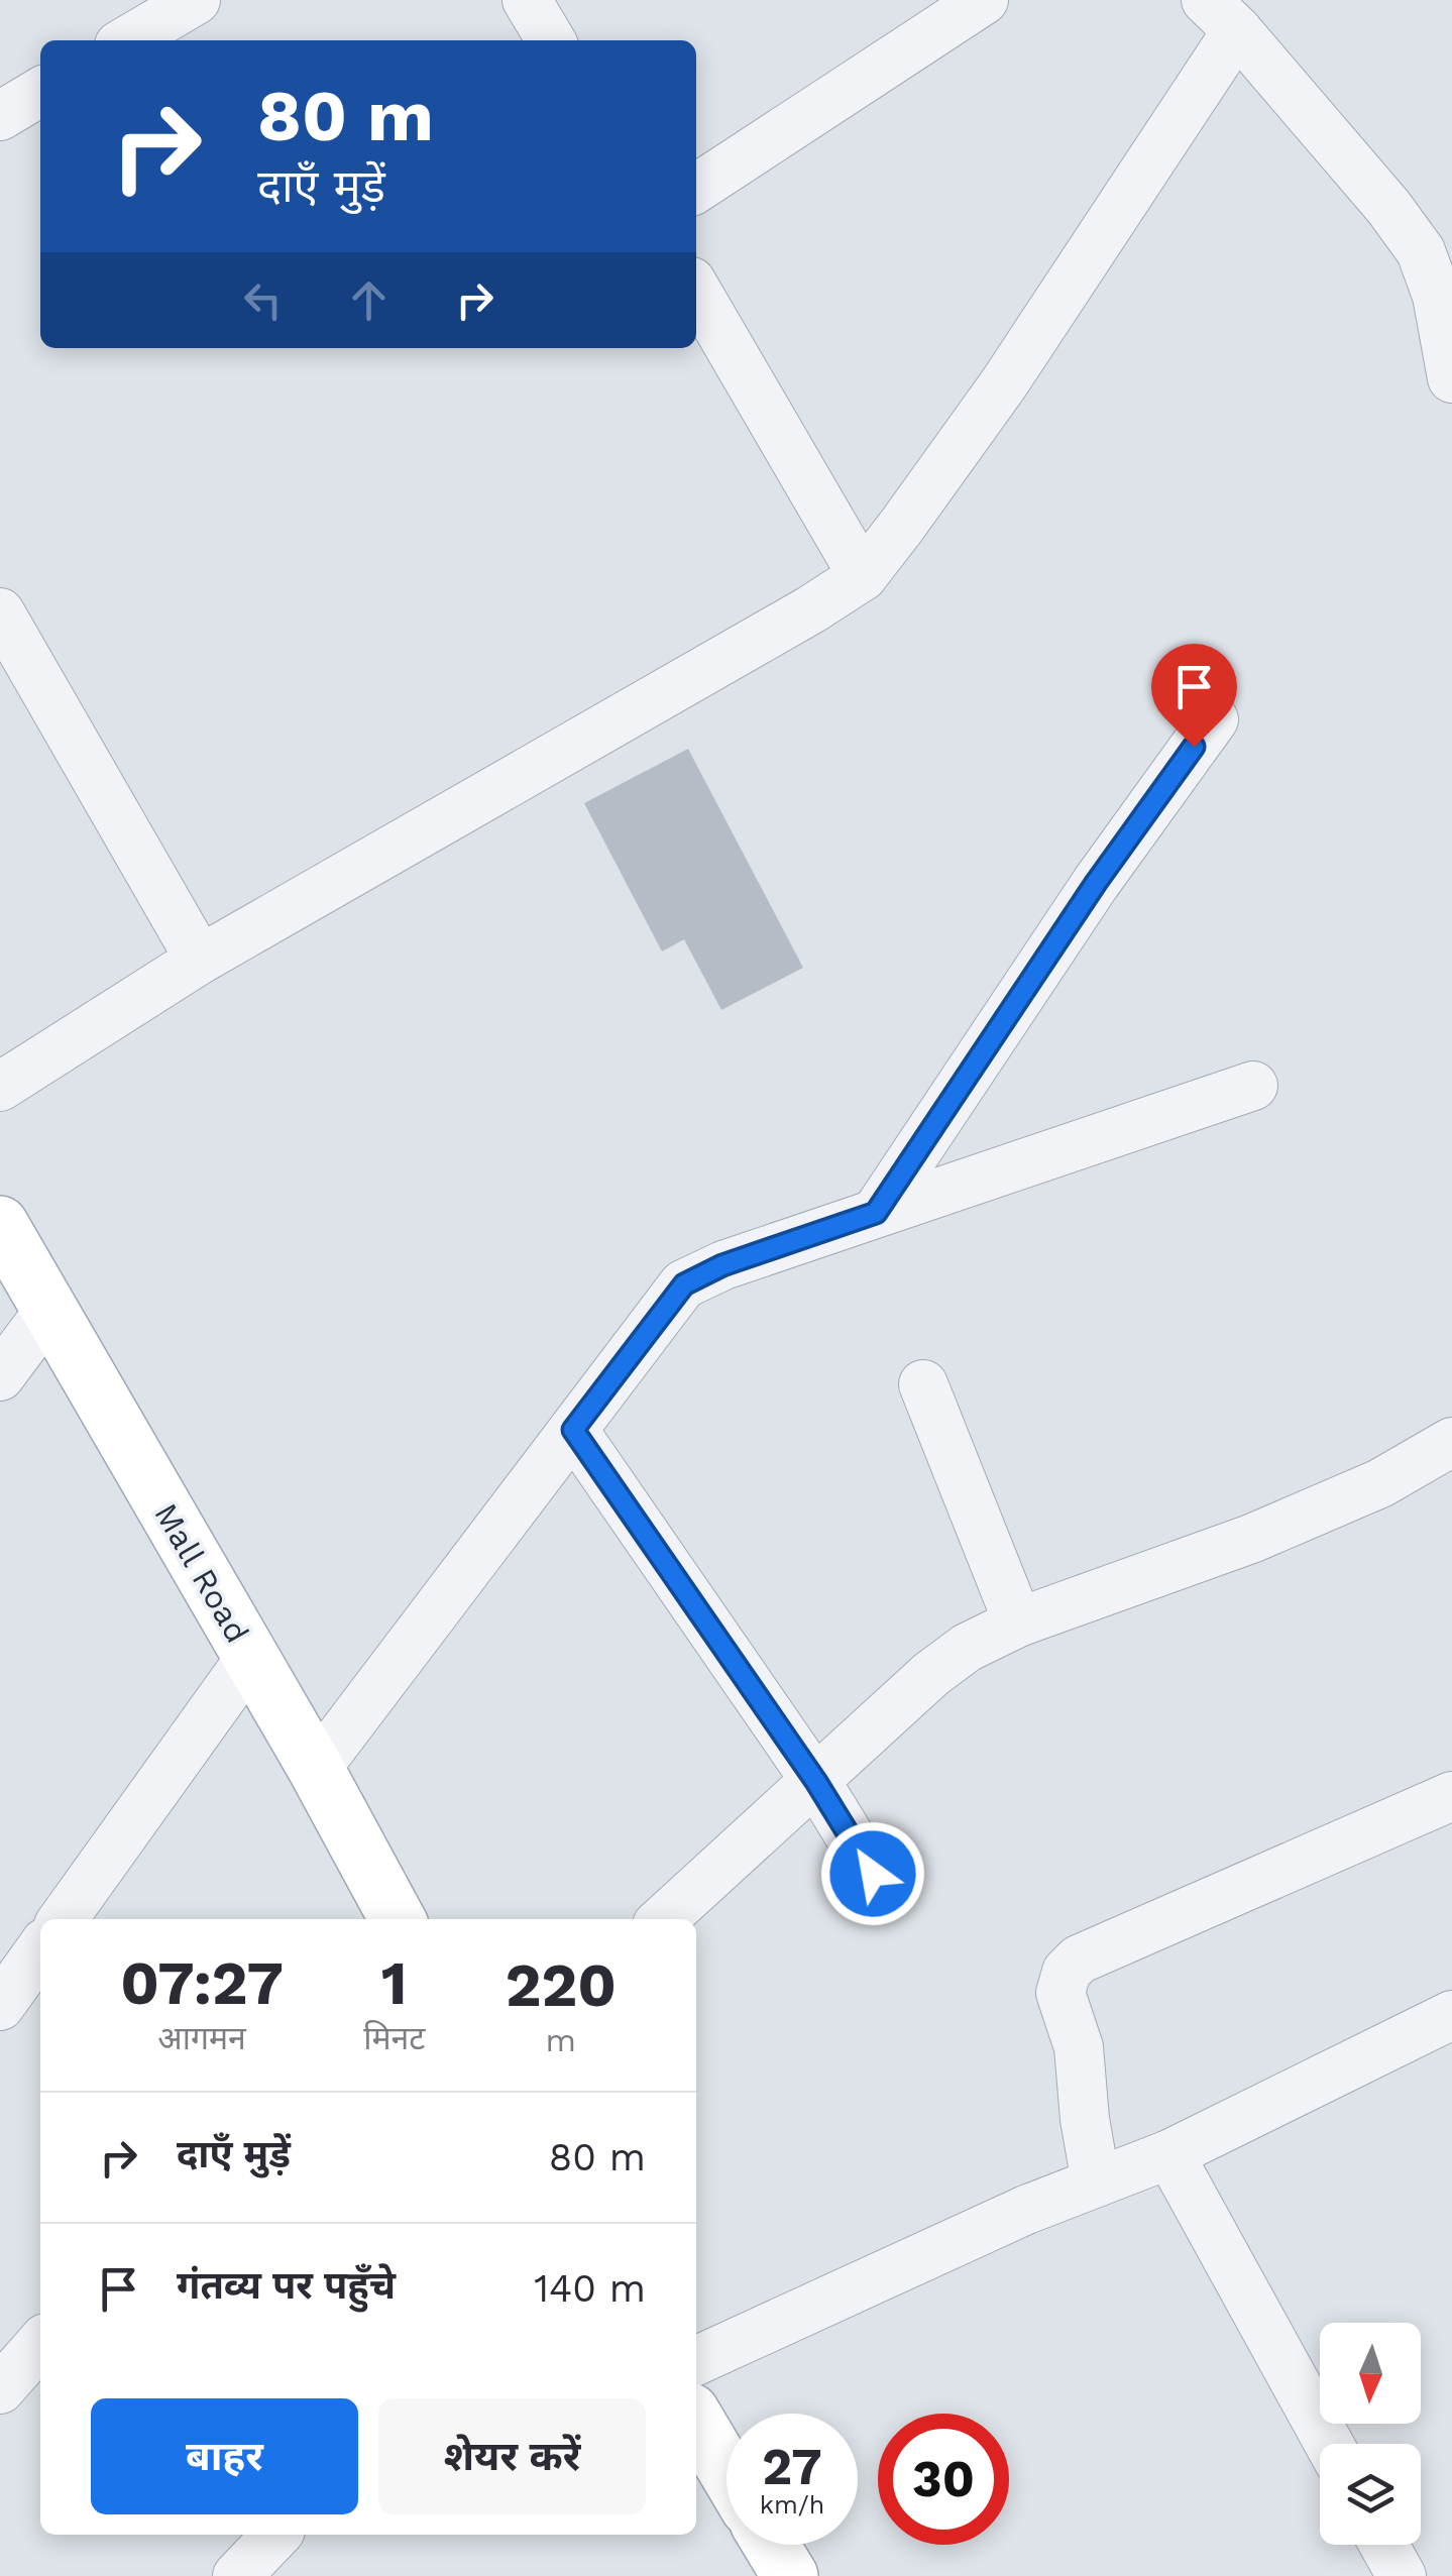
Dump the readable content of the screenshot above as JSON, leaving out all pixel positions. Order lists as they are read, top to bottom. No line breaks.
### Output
{"streets":{"main road":["Mall Road"]},"north":"bottom","page":{"turn":["80 m","दाएँ मुड़ें"],"eta":["07:27","आगमन","1","मिनट","220","m"],"list":[{"name":"दाएँ मुड़ें","value":"80 m"},{"name":"गंतव्य पर पहुँचे","value":"140 m"}],"buttons":["बाहर","शेयर करें"],"speed":"27 km/h","limit":"30"}}
